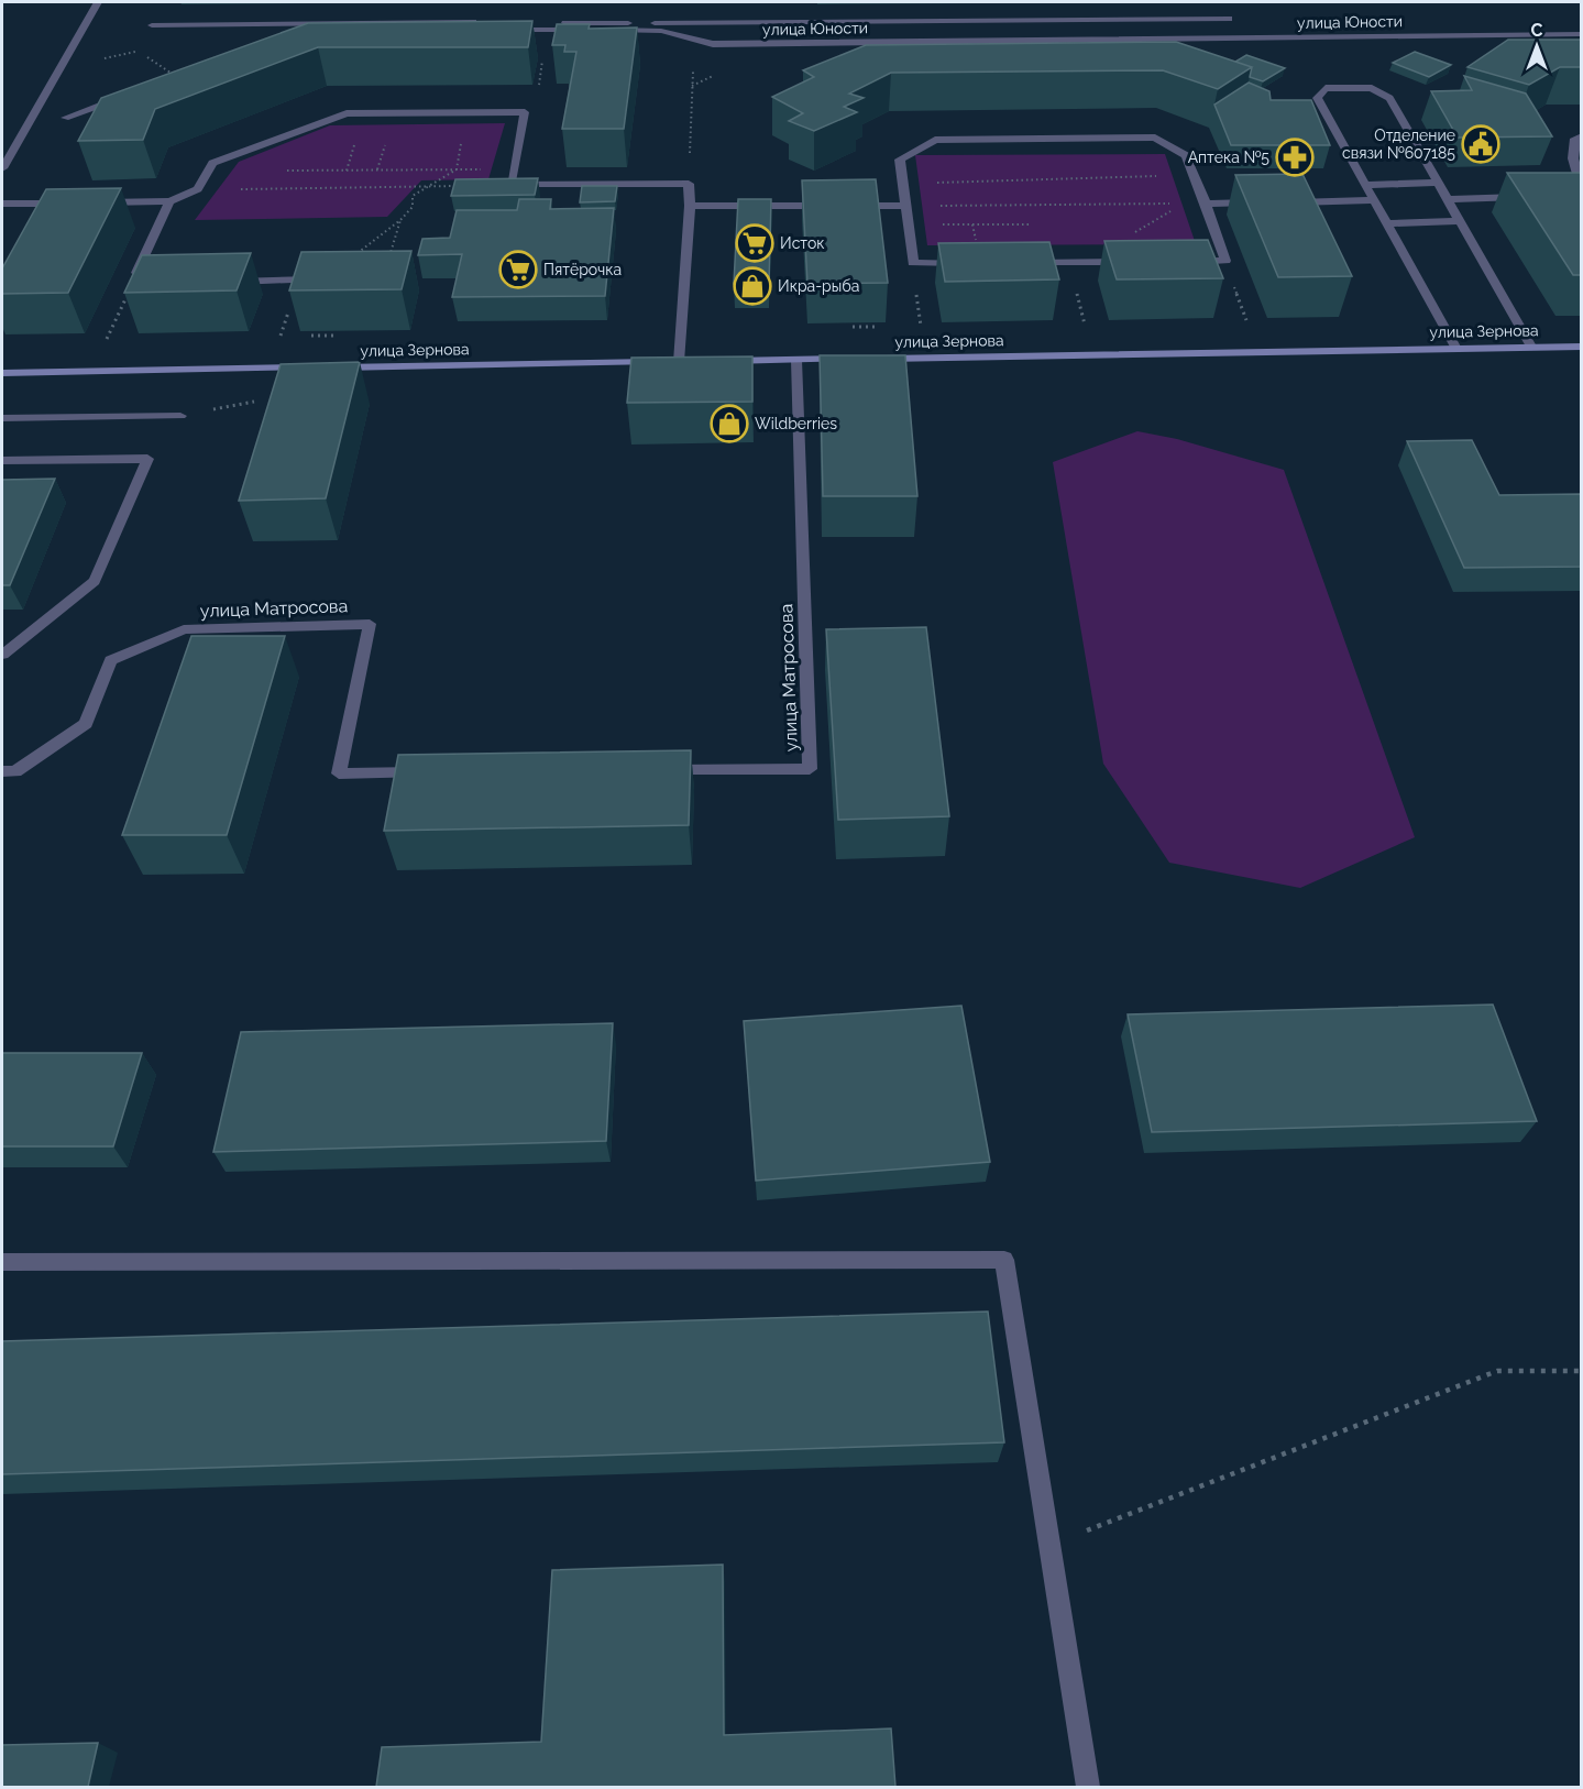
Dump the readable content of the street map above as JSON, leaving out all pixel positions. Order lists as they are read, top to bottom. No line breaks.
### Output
{"streets":{"main road":["улица Зернова"],"street":["улица Юности","улица Матросова"]},"crossings":[["улица Зернова","улица Матросова"]],"places":{"public building":["Отделение связи №607185"],"pharmacy":["Аптека №5"],"supermarket":["Исток","Пятёрочка"],"shop":["Икра-рыба","Wildberries"]},"north":"top"}
